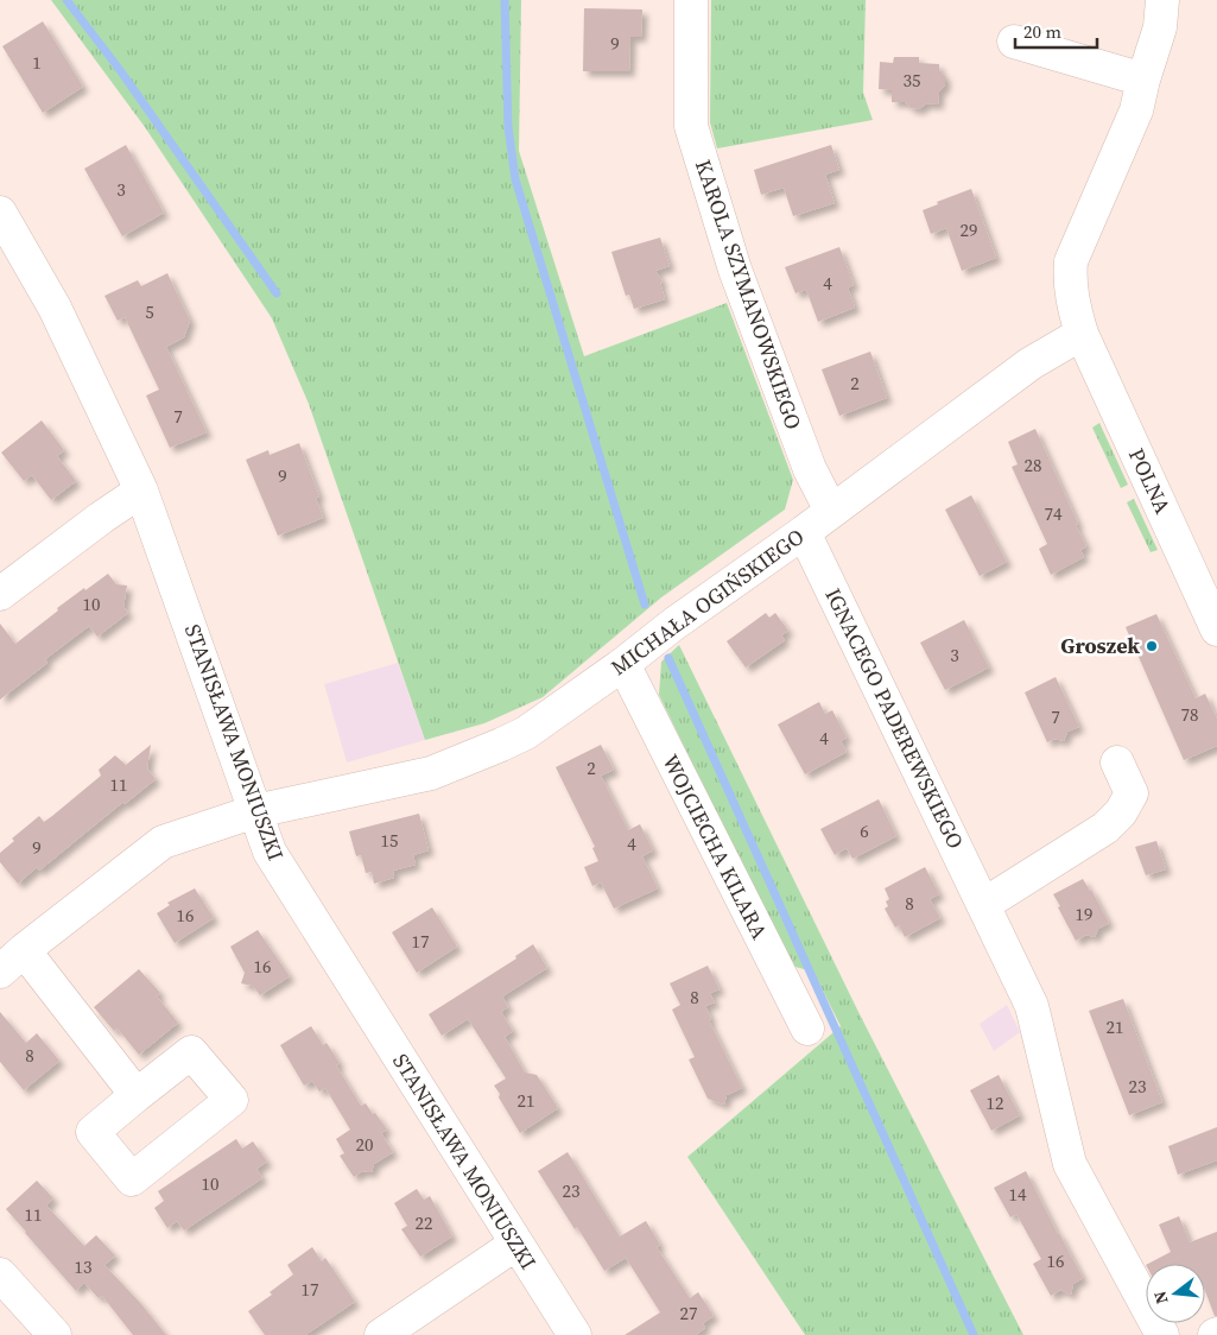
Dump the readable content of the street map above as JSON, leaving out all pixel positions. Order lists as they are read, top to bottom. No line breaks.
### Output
{"streets":{"street":["KAROLA SZYMANOWSKIEGO","POLNA","MICHAŁA OGIŃSKIEGO","IGNACEGO PADEREWSKIEGO","STANISŁAWA MONIUSZKI","WOJCIECHA KILARA"]},"crossings":[["KAROLA SZYMANOWSKIEGO","MICHAŁA OGIŃSKIEGO"],["POLNA","MICHAŁA OGIŃSKIEGO"],["MICHAŁA OGIŃSKIEGO","IGNACEGO PADEREWSKIEGO"],["MICHAŁA OGIŃSKIEGO","STANISŁAWA MONIUSZKI"],["MICHAŁA OGIŃSKIEGO","WOJCIECHA KILARA"]],"places":["Groszek"],"house_numbers":["9","1","35","3","29","4","5","2","7","28","9","74","10","3","78","7","4","2","11","6","15","4","9","8","19","16","17","16","8","21","8","23","21","12","20","10","23","14","11","22","16","13","17","27"],"scale_bar":"20 m","north":"left"}
